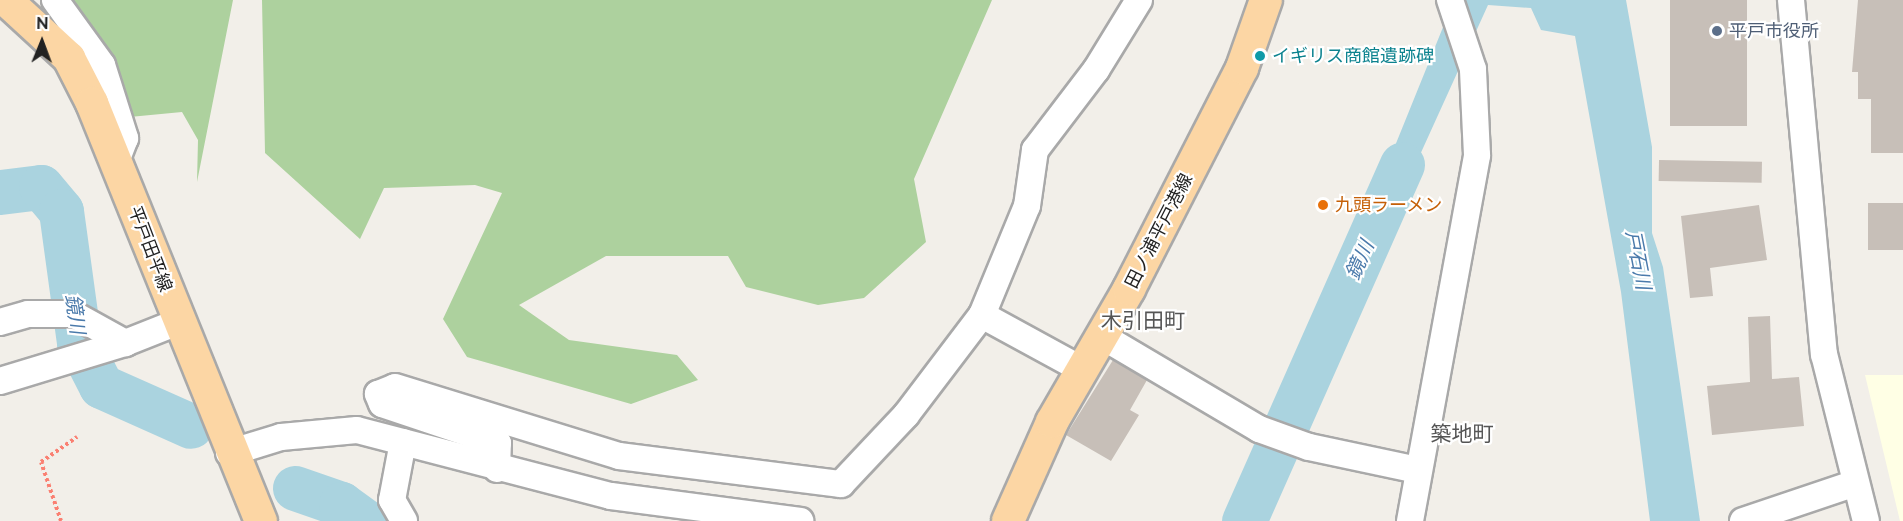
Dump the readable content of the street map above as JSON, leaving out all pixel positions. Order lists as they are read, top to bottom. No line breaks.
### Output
{"streets":{"main road":["田ノ浦平戸港線","平戸田平線"]},"districts":["木引田町","築地町"],"water":["鏡川","戸石川"],"places":["平戸市役所","イギリス商館遺跡碑","九頭ラーメン"],"north":"top"}
